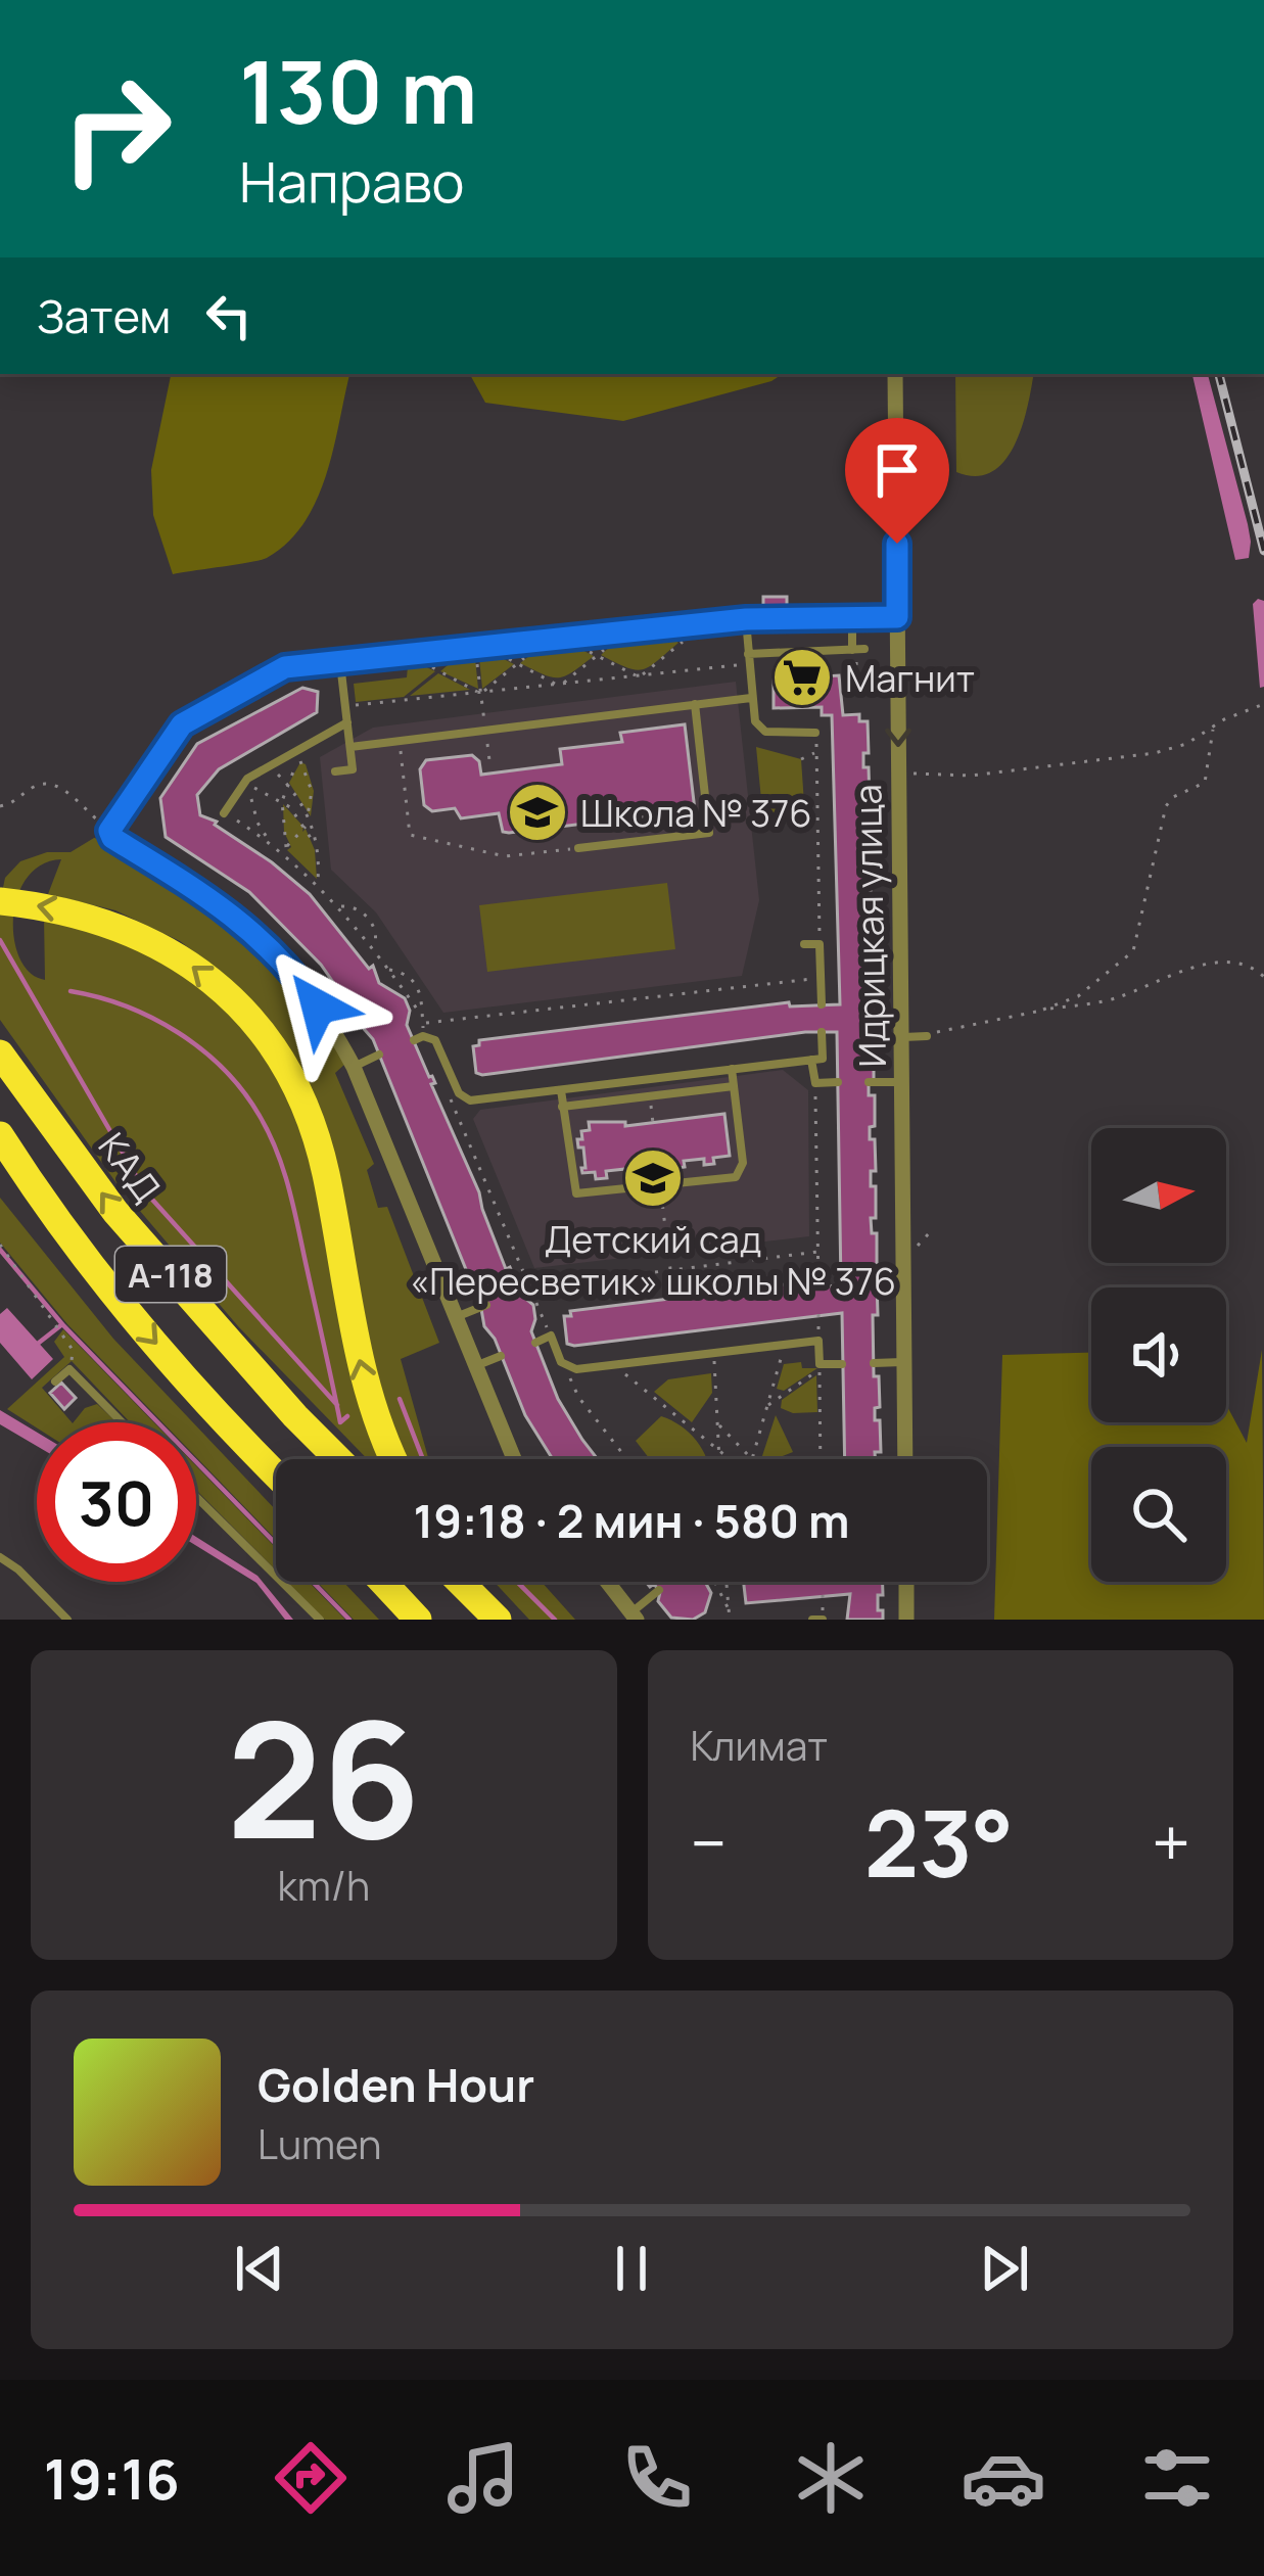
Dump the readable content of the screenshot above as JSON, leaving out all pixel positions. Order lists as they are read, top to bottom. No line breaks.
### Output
{"streets":{"highway":["КАД","А-118"],"street":["Идрицкая улица"]},"places":{"supermarket":["Магнит"],"school or university":["Школа № 376","Детский сад «Пересветик» школы № 376"]},"north":"right","page":{"turn":["130 m","Направо"],"then":"Затем","limit":"30","trip":"19:18 · 2 мин · 580 m","tile":[["26","km/h"],"Климат"],"heat":["−","23°","+"],"song":["Golden Hour","Lumen"],"tabs":"19:16"}}
